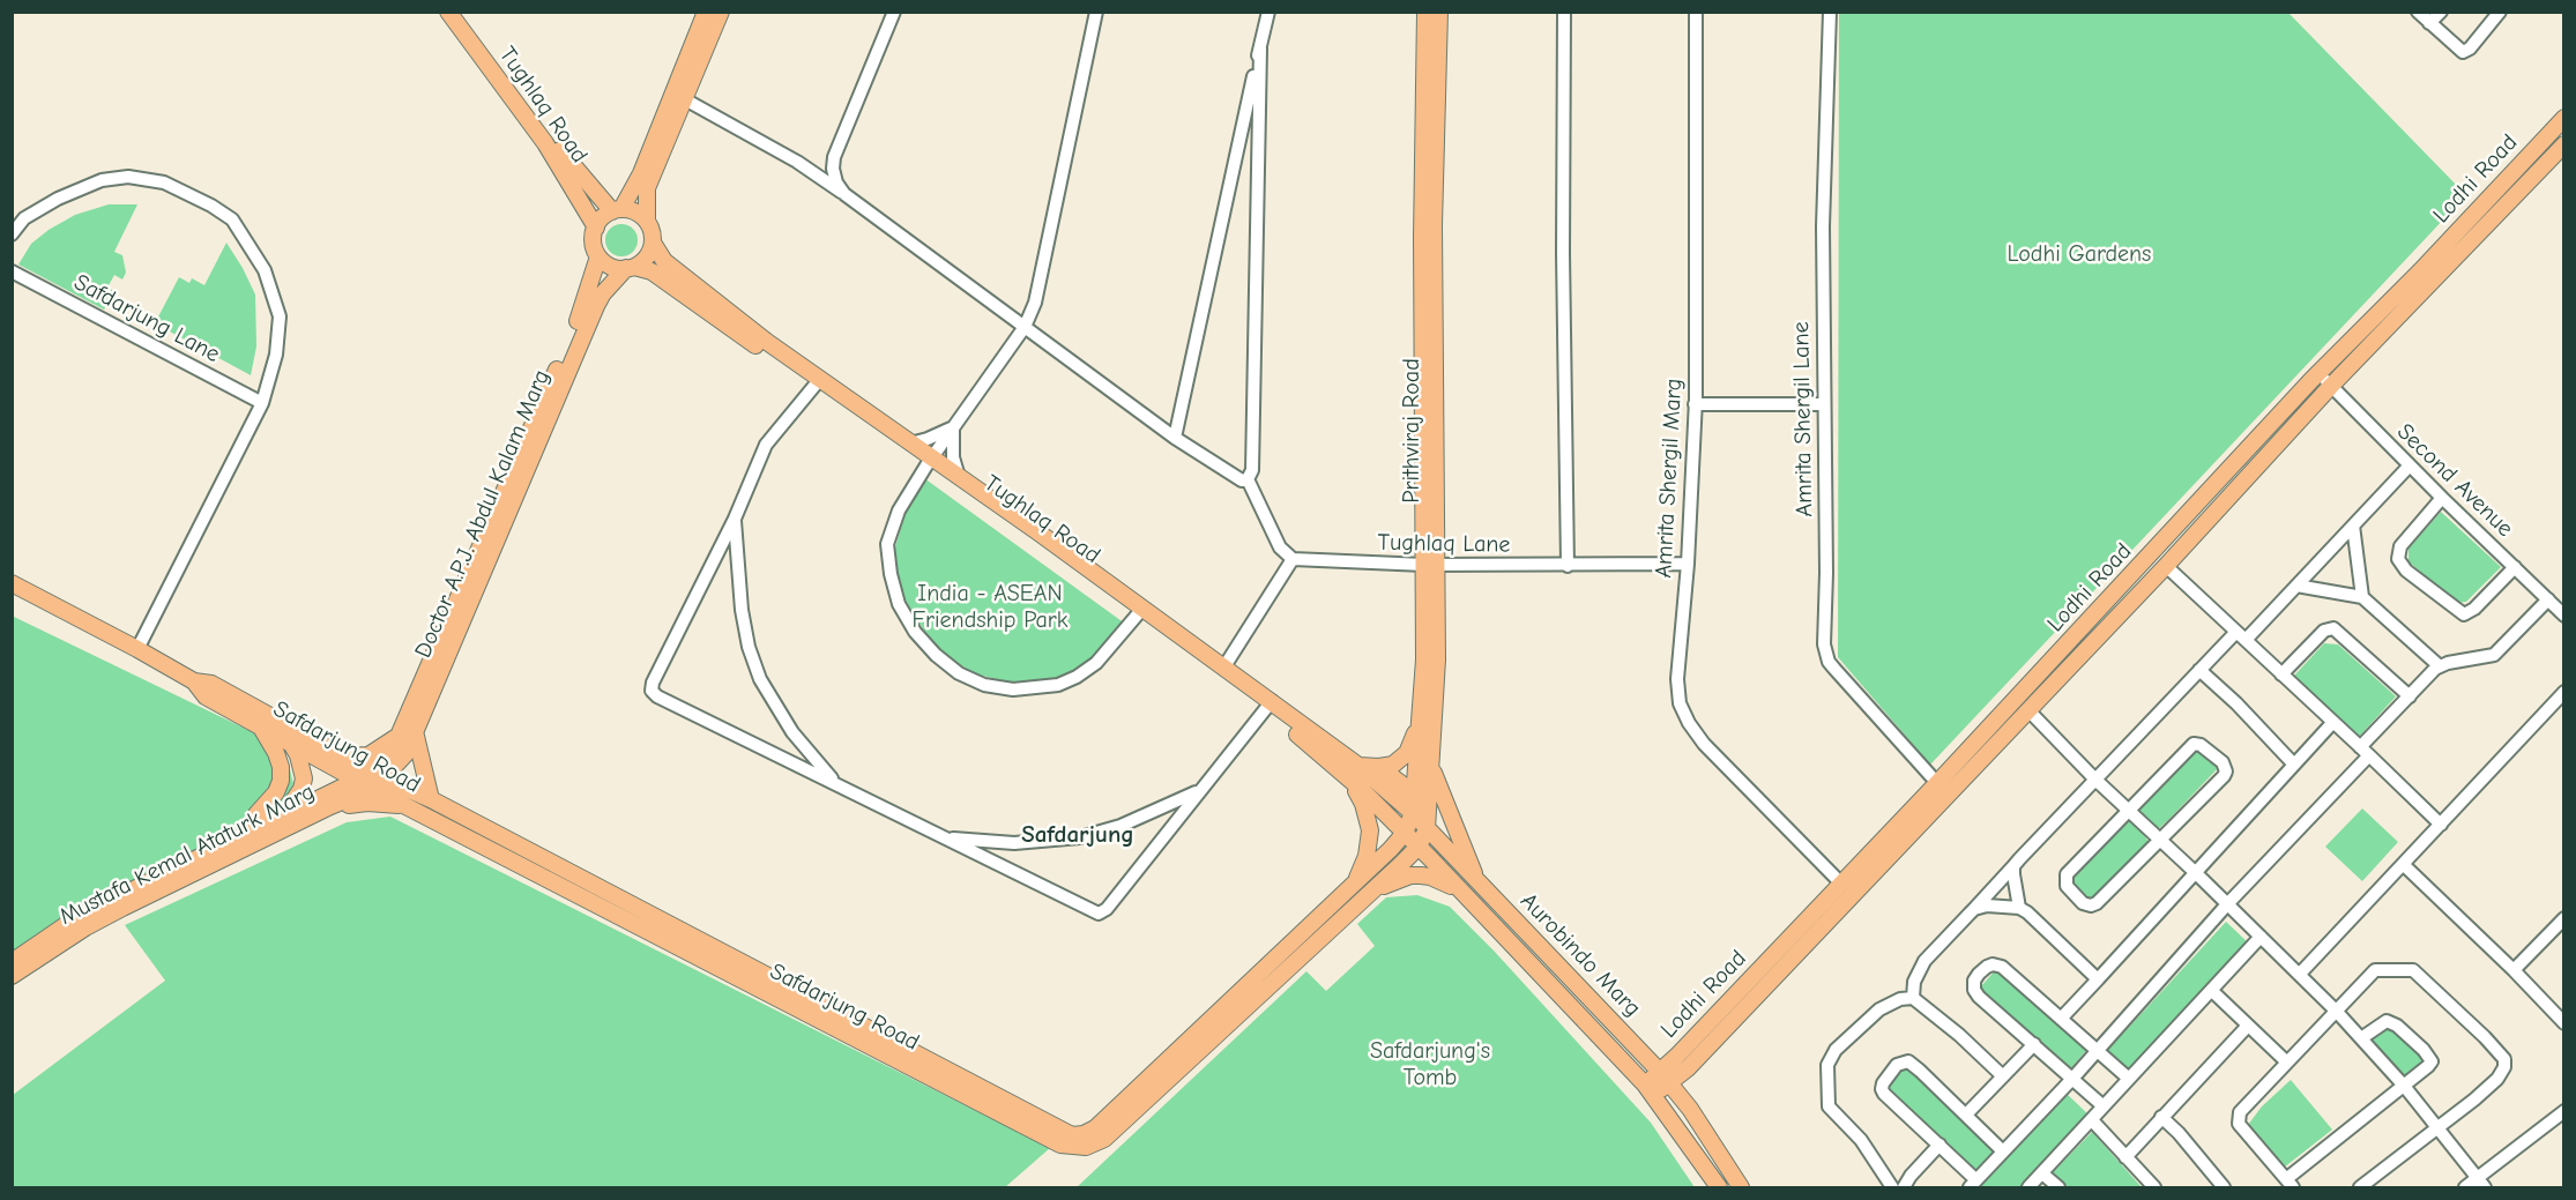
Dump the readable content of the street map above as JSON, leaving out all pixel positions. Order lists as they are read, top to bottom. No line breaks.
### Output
{"streets":{"main road":["Tughlaq Road","Lodhi Road","Prithviraj Road","Doctor A.P.J. Abdul Kalam Marg","Safdarjung Road","Mustafa Kemal Ataturk Marg","Aurobindo Marg"],"street":["Safdarjung Lane","Amrita Shergil Lane","Amrita Shergil Marg","Second Avenue","Tughlaq Lane"]},"crossings":[["Tughlaq Road","Prithviraj Road"],["Tughlaq Road","Doctor A.P.J. Abdul Kalam Marg"],["Tughlaq Road","Safdarjung Road"],["Tughlaq Road","Aurobindo Marg"],["Lodhi Road","Amrita Shergil Lane"],["Lodhi Road","Amrita Shergil Marg"],["Lodhi Road","Second Avenue"],["Lodhi Road","Aurobindo Marg"],["Prithviraj Road","Tughlaq Lane"],["Prithviraj Road","Safdarjung Road"],["Prithviraj Road","Aurobindo Marg"],["Amrita Shergil Marg","Tughlaq Lane"],["Doctor A.P.J. Abdul Kalam Marg","Safdarjung Road"],["Doctor A.P.J. Abdul Kalam Marg","Mustafa Kemal Ataturk Marg"],["Safdarjung Road","Mustafa Kemal Ataturk Marg"],["Safdarjung Road","Aurobindo Marg"]],"districts":["Safdarjung"],"parks":["Lodhi Gardens","India - ASEAN Friendship Park","Safdarjung's Tomb"]}
